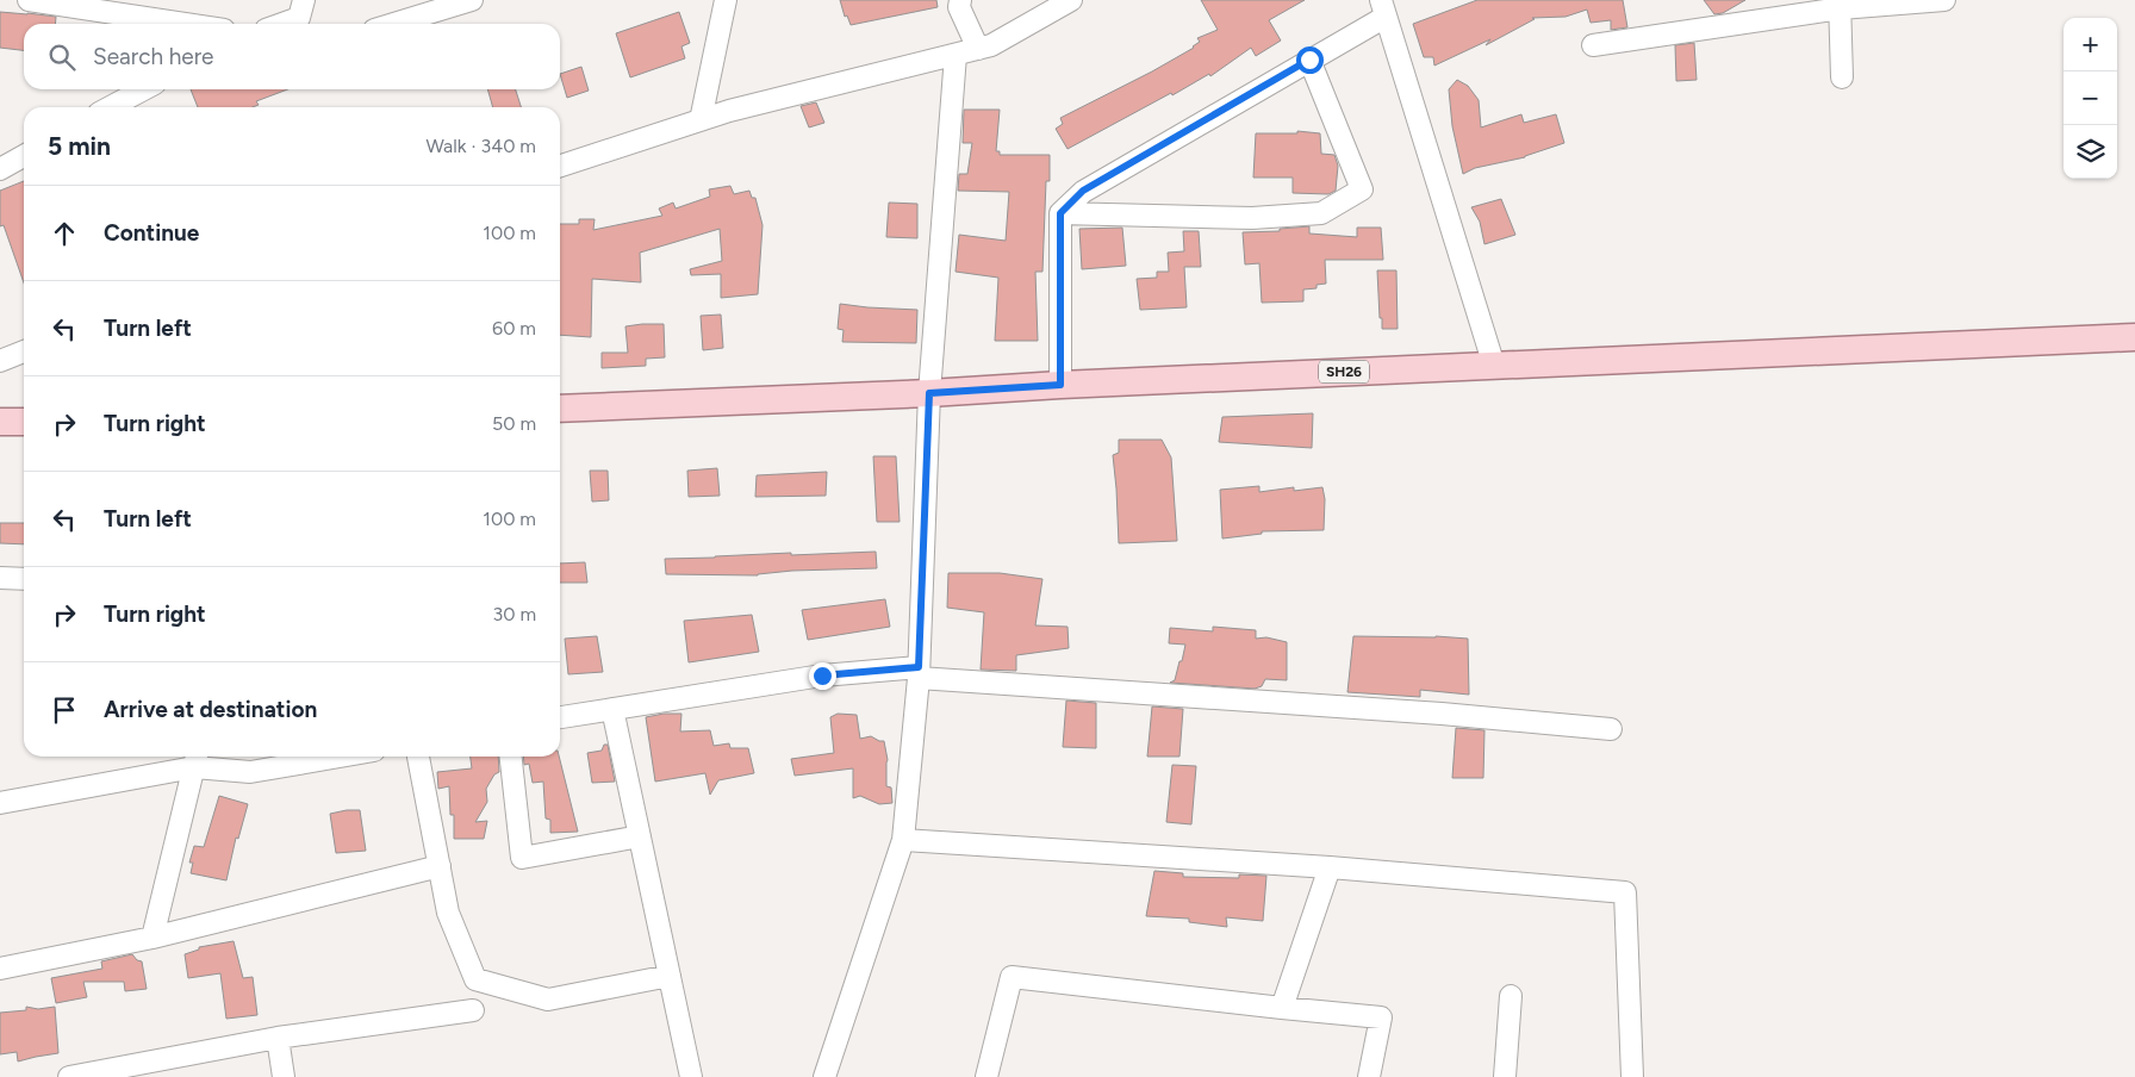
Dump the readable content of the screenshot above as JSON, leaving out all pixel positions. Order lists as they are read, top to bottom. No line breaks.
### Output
{"streets":{"main road":["SH26"]},"page":{"map_buttons":["+","−"],"search":"Search here","heading":["5 min","Walk · 340 m"],"list":[["Continue","100 m"],["Turn left","60 m"],["Turn right","50 m"],["Turn left","100 m"],["Turn right","30 m"],"Arrive at destination"]}}
